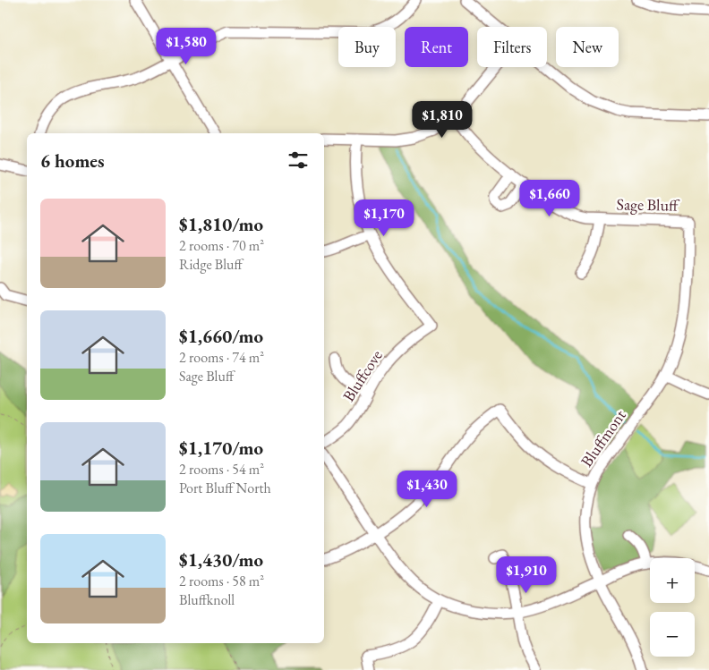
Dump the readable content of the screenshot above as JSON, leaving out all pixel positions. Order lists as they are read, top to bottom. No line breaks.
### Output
{"streets":{"street":["Sage Bluff","Bluffcove","Bluffmont"]},"crossings":[["Sage Bluff","Bluffmont"]],"page":{"chip":["Buy","Rent","Filters","New"],"price":["$1,580","$1,810","$1,660","$1,170","$1,430","$1,910"],"heading":"6 homes","list":[{"name":"$1,810/mo","note":"2 rooms · 70 m² · Ridge Bluff"},{"name":"$1,660/mo","note":"2 rooms · 74 m² · Sage Bluff"},{"name":"$1,170/mo","note":"2 rooms · 54 m² · Port Bluff North"},{"name":"$1,430/mo","note":"2 rooms · 58 m² · Bluffknoll"}],"map_buttons":["+","−"]}}
